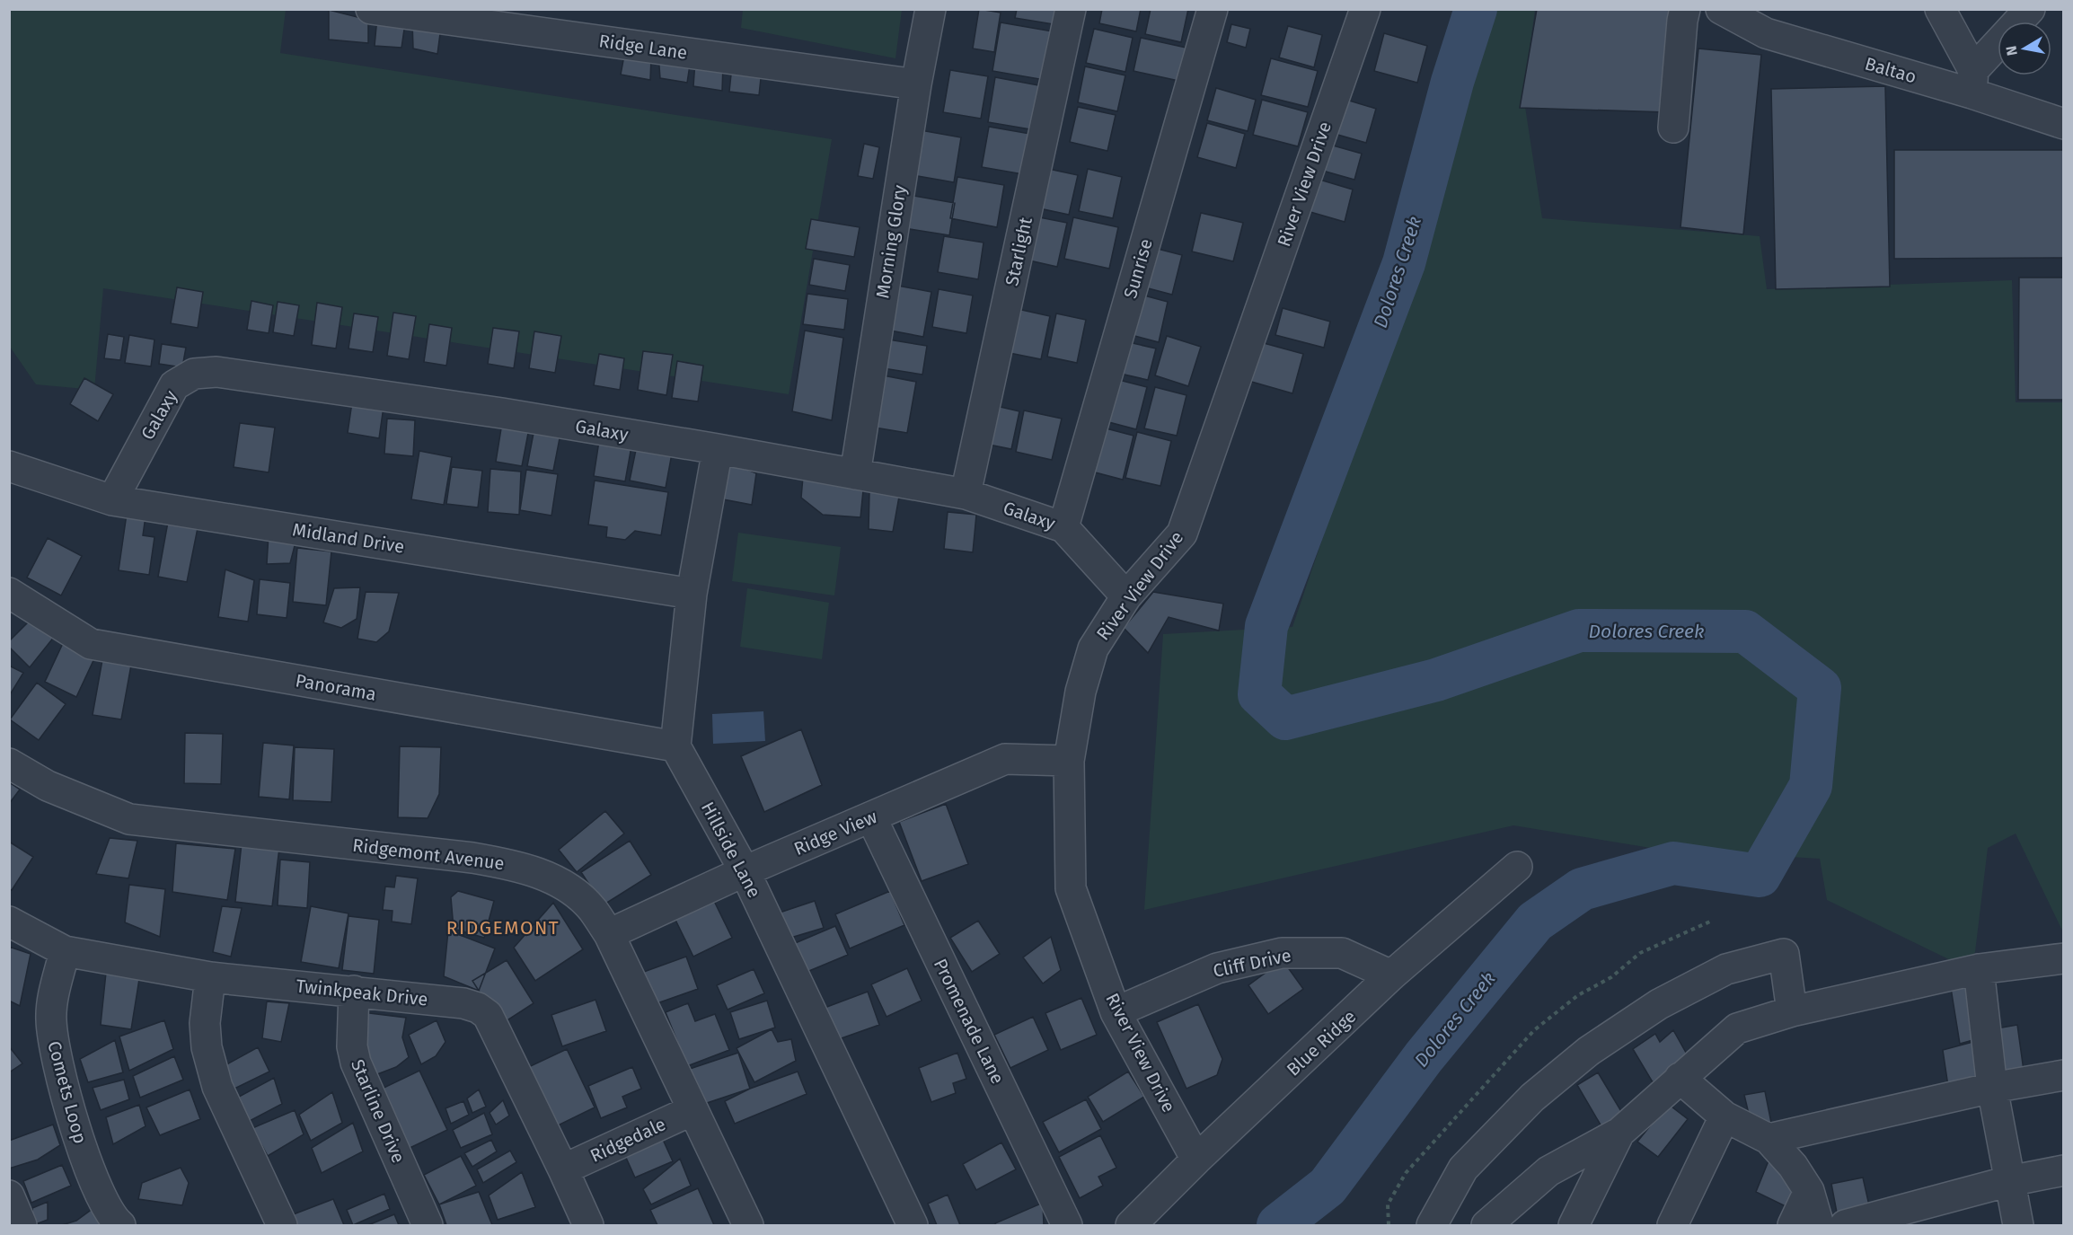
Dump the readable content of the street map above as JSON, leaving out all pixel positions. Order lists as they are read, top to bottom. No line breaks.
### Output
{"streets":{"street":["Ridge Lane","Baltao","River View Drive","Morning Glory","Starlight","Sunrise","Galaxy","Midland Drive","Panorama","Ridge View","Hillside Lane","Ridgemont Avenue","Cliff Drive","Twinkpeak Drive","Promenade Lane","Blue Ridge","Comets Loop","Starline Drive","Ridgedale"]},"crossings":[["Ridge Lane","Morning Glory"],["River View Drive","Galaxy"],["River View Drive","Ridge View"],["River View Drive","Cliff Drive"],["River View Drive","Blue Ridge"],["Morning Glory","Galaxy"],["Starlight","Galaxy"],["Sunrise","Galaxy"],["Galaxy","Midland Drive"],["Panorama","Hillside Lane"],["Ridge View","Hillside Lane"],["Ridge View","Ridgemont Avenue"],["Ridge View","Promenade Lane"],["Ridgemont Avenue","Ridgedale"],["Cliff Drive","Blue Ridge"],["Twinkpeak Drive","Comets Loop"],["Twinkpeak Drive","Starline Drive"],["Twinkpeak Drive","Ridgedale"]],"districts":["RIDGEMONT"],"water":["Dolores Creek"],"north":"left"}
